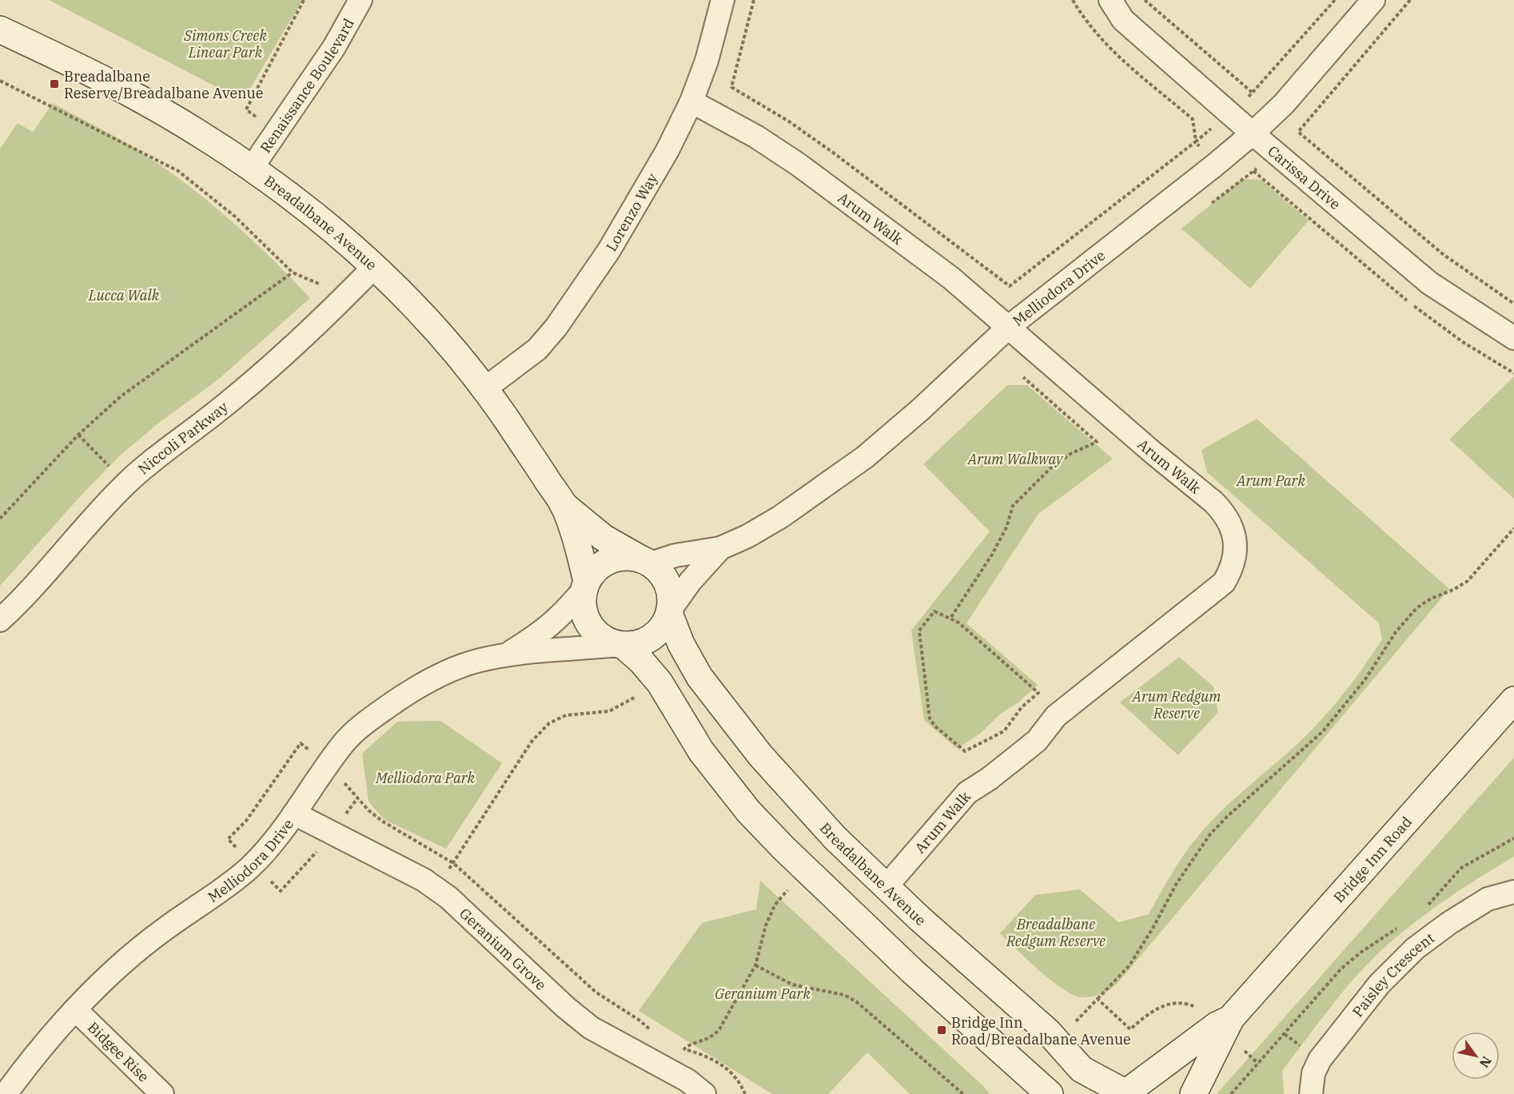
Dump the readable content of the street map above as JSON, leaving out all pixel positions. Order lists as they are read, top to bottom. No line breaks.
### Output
{"streets":{"street":["Renaissance Boulevard","Carissa Drive","Lorenzo Way","Arum Walk","Breadalbane Avenue","Melliodora Drive","Niccoli Parkway","Bridge Inn Road","Geranium Grove","Paisley Crescent","Bidgee Rise"]},"crossings":[["Renaissance Boulevard","Breadalbane Avenue"],["Carissa Drive","Melliodora Drive"],["Lorenzo Way","Arum Walk"],["Lorenzo Way","Breadalbane Avenue"],["Arum Walk","Breadalbane Avenue"],["Arum Walk","Melliodora Drive"],["Breadalbane Avenue","Melliodora Drive"],["Breadalbane Avenue","Niccoli Parkway"],["Breadalbane Avenue","Bridge Inn Road"],["Melliodora Drive","Geranium Grove"],["Melliodora Drive","Bidgee Rise"]],"parks":["Simons Creek Linear Park","Lucca Walk","Arum Walkway","Arum Park","Arum Redgum Reserve","Melliodora Park","Breadalbane Redgum Reserve","Geranium Park"],"places":{"transit":["Breadalbane Reserve/Breadalbane Avenue","Bridge Inn Road/Breadalbane Avenue"]},"north":"bottom right"}
